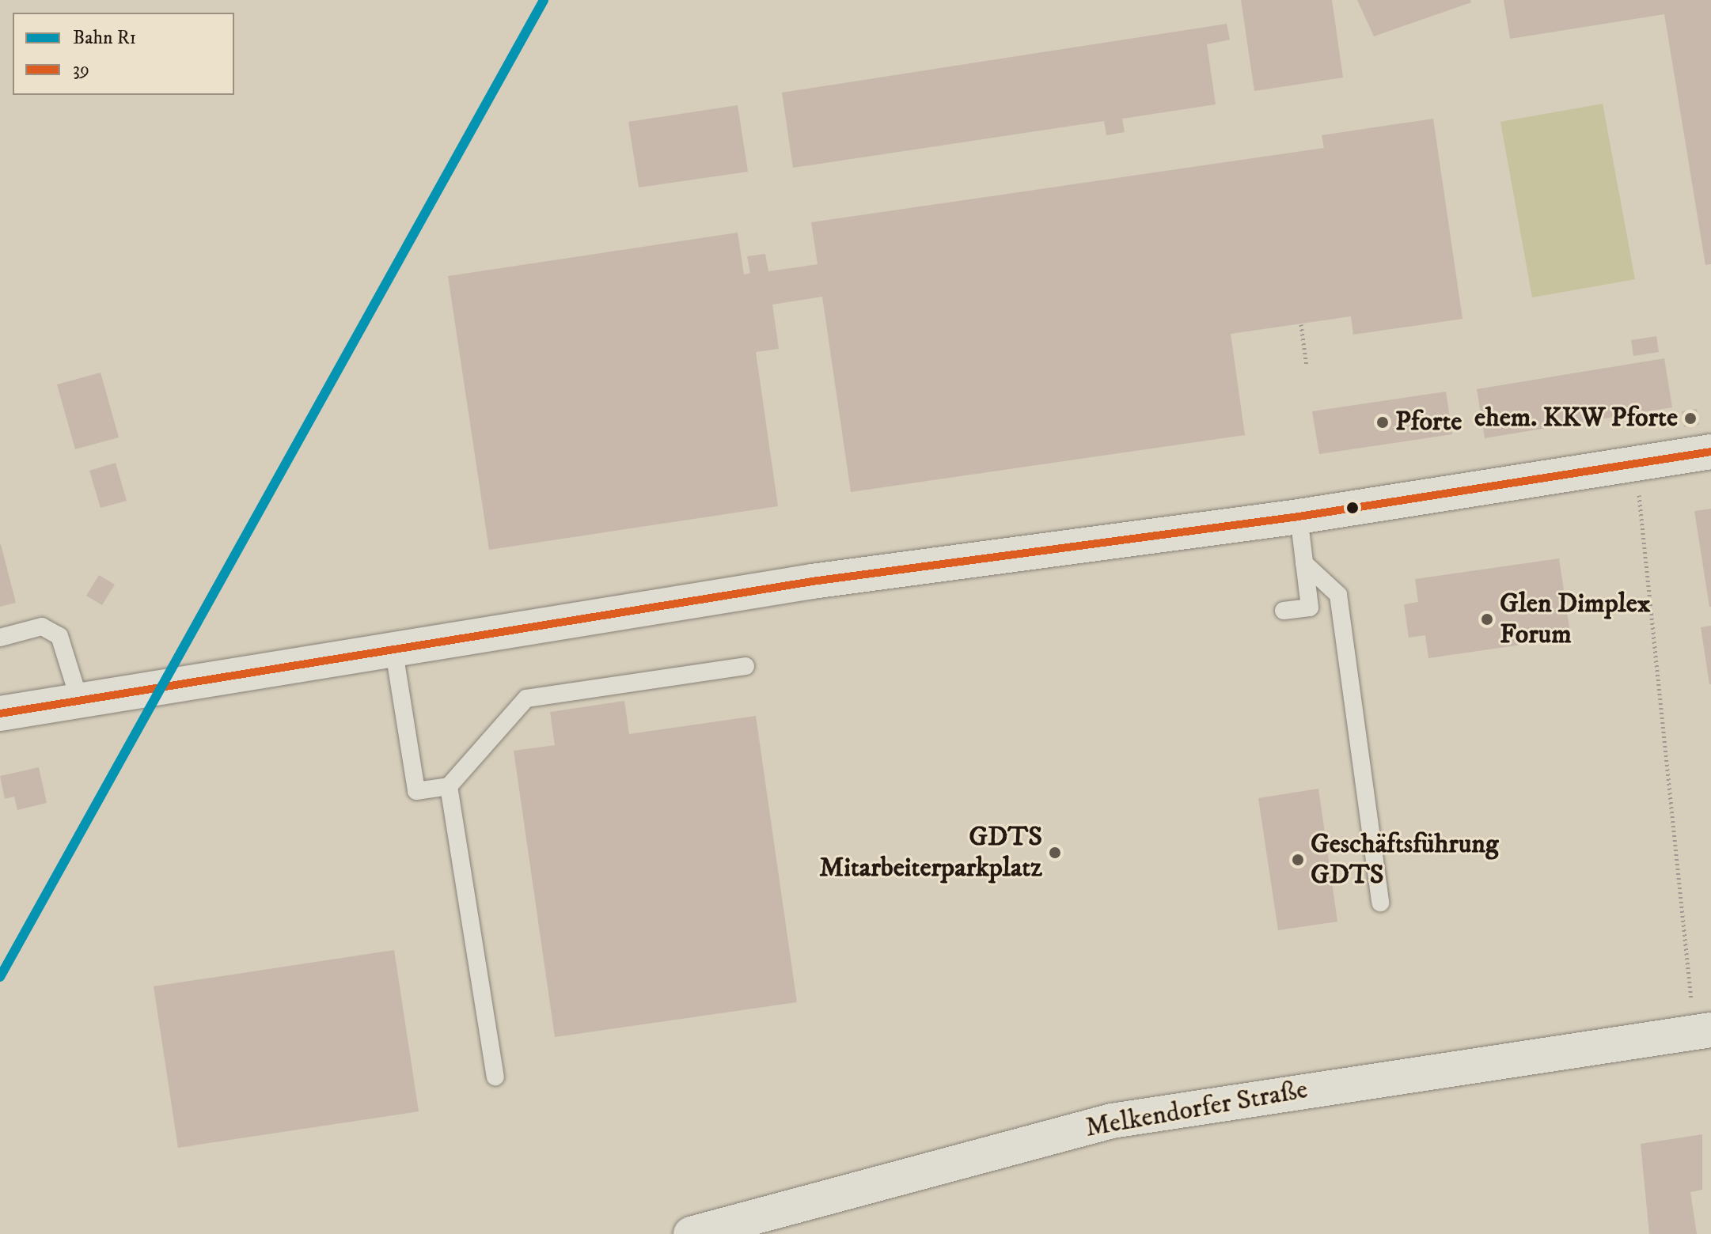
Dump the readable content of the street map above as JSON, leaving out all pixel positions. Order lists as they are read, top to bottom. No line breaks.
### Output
{"streets":{"street":["Melkendorfer Straße"]},"places":["ehem. KKW Pforte","Pforte","Glen Dimplex Forum","GDTS Mitarbeiterparkplatz","Geschäftsführung GDTS"],"lines":["rail line R1","transit line 39"],"legend":["Bahn R1","39"]}
